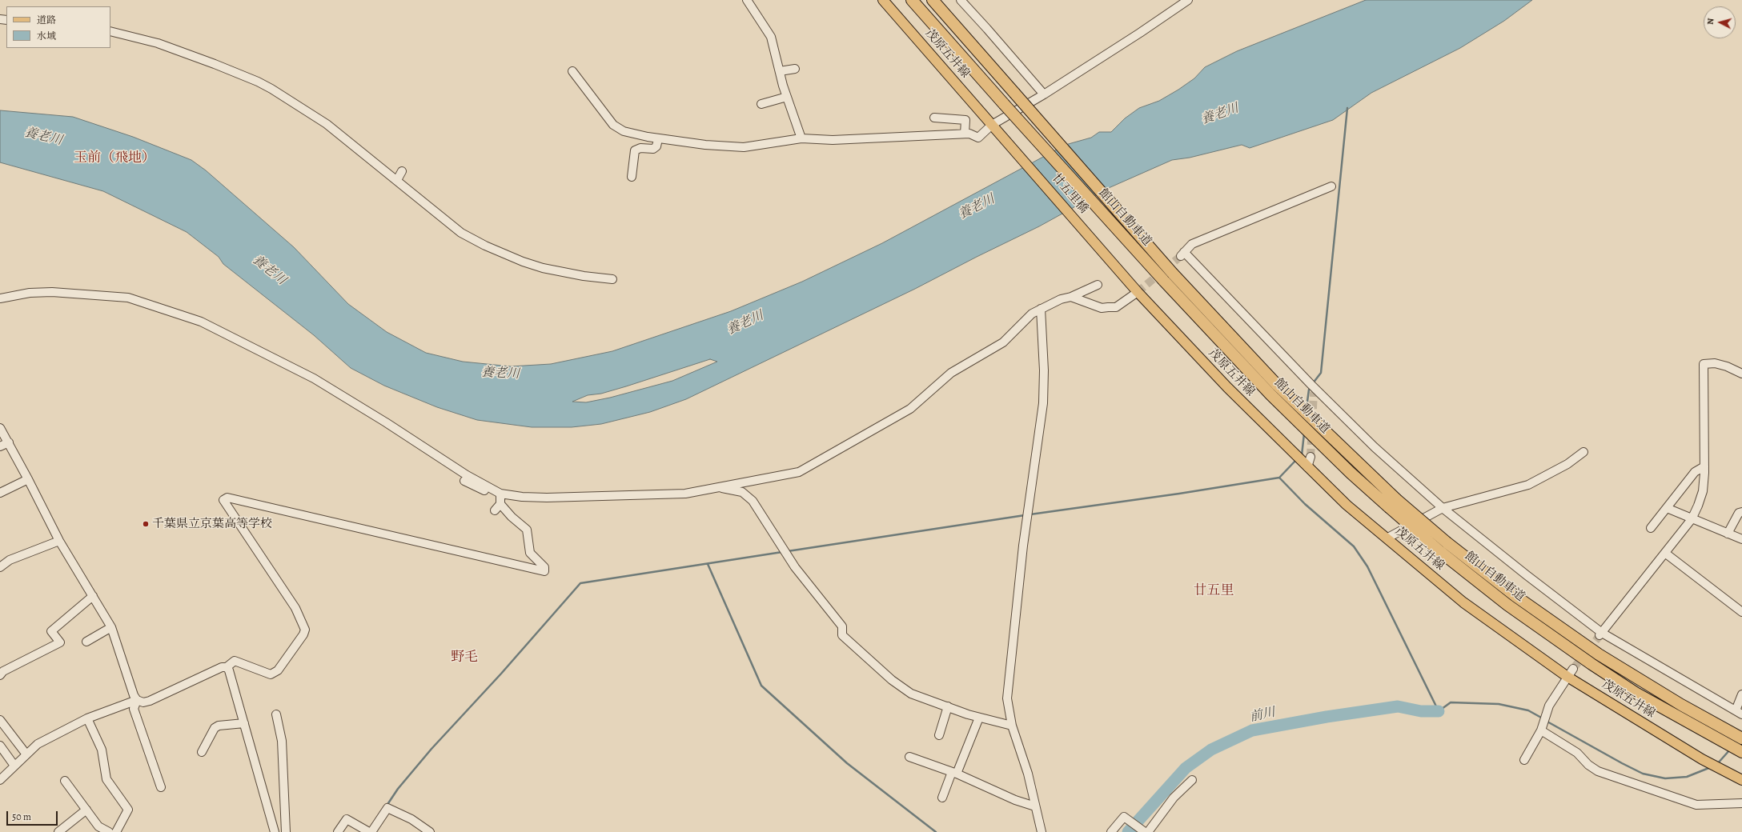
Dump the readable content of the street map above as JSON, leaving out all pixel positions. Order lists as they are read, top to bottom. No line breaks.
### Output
{"streets":{"highway":["館山自動車道"],"main road":["茂原五井線","廿五里橋"]},"crossings":[["茂原五井線","廿五里橋"]],"districts":["玉前（飛地）","廿五里","野毛"],"water":["養老川","前川"],"places":["千葉県立京葉高等学校"],"legend":["道路","水域"],"scale_bar":"50 m","north":"left"}
